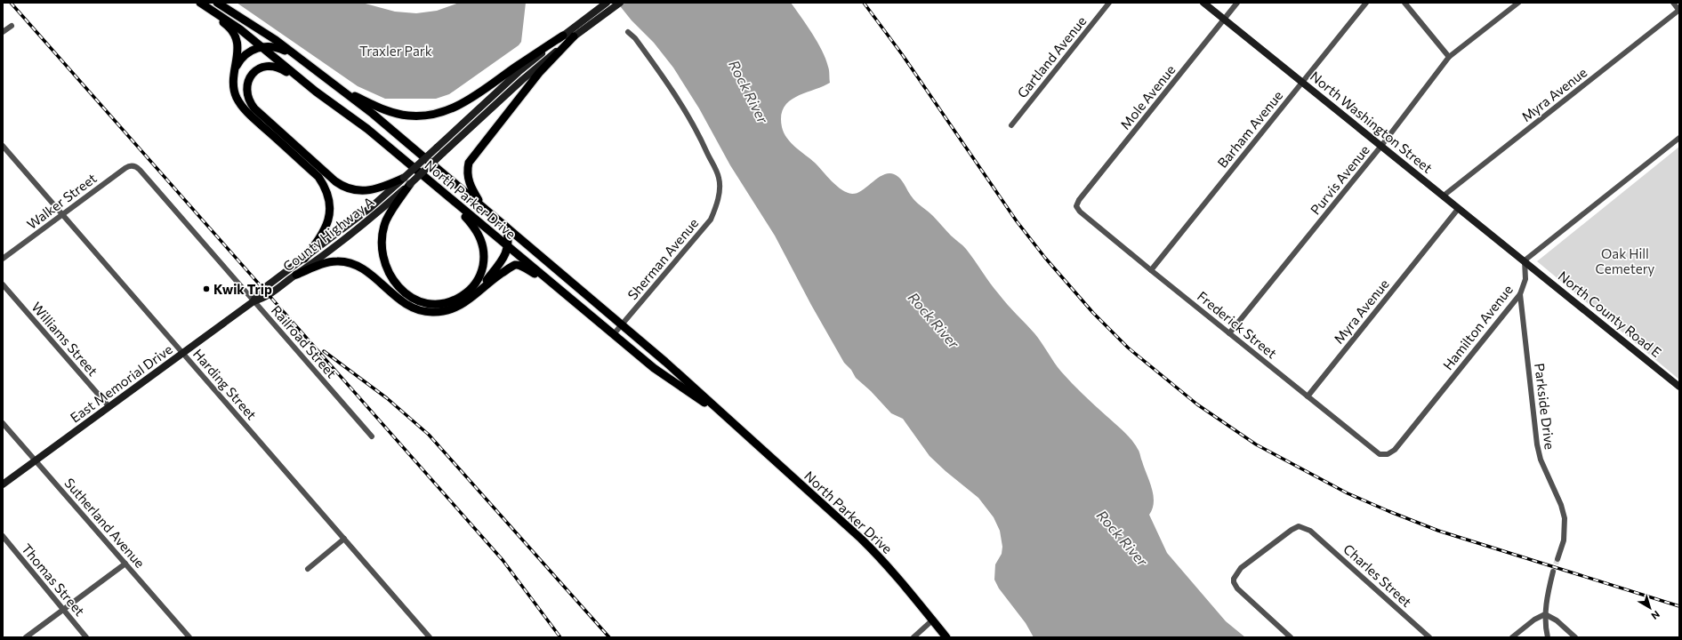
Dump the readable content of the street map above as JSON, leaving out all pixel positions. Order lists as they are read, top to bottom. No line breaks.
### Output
{"streets":{"main road":["North Washington Street","North Parker Drive","County Highway A","North County Road E","East Memorial Drive"],"street":["Gartland Avenue","Myra Avenue","Mole Avenue","Barham Avenue","Purvis Avenue","Walker Street","Sherman Avenue","Frederick Street","Hamilton Avenue","Williams Street","Railroad Street","Harding Street","Parkside Drive","Sutherland Avenue","Charles Street","Thomas Street"]},"crossings":[["Myra Avenue","North Washington Street"],["Myra Avenue","Frederick Street"],["Mole Avenue","North Washington Street"],["Mole Avenue","Frederick Street"],["North Washington Street","Barham Avenue"],["North Washington Street","Purvis Avenue"],["North Washington Street","North County Road E"],["North Washington Street","Hamilton Avenue"],["Barham Avenue","Frederick Street"],["Purvis Avenue","Frederick Street"],["North Parker Drive","Sherman Avenue"],["Walker Street","Railroad Street"],["Walker Street","Harding Street"],["County Highway A","Railroad Street"],["County Highway A","East Memorial Drive"],["North County Road E","Hamilton Avenue"],["Frederick Street","Hamilton Avenue"],["Hamilton Avenue","Parkside Drive"],["Williams Street","East Memorial Drive"],["Railroad Street","East Memorial Drive"],["East Memorial Drive","Harding Street"],["East Memorial Drive","Sutherland Avenue"]],"water":["Rock River"],"parks":["Traxler Park","Oak Hill Cemetery"],"places":["Kwik Trip"],"north":"bottom right"}
